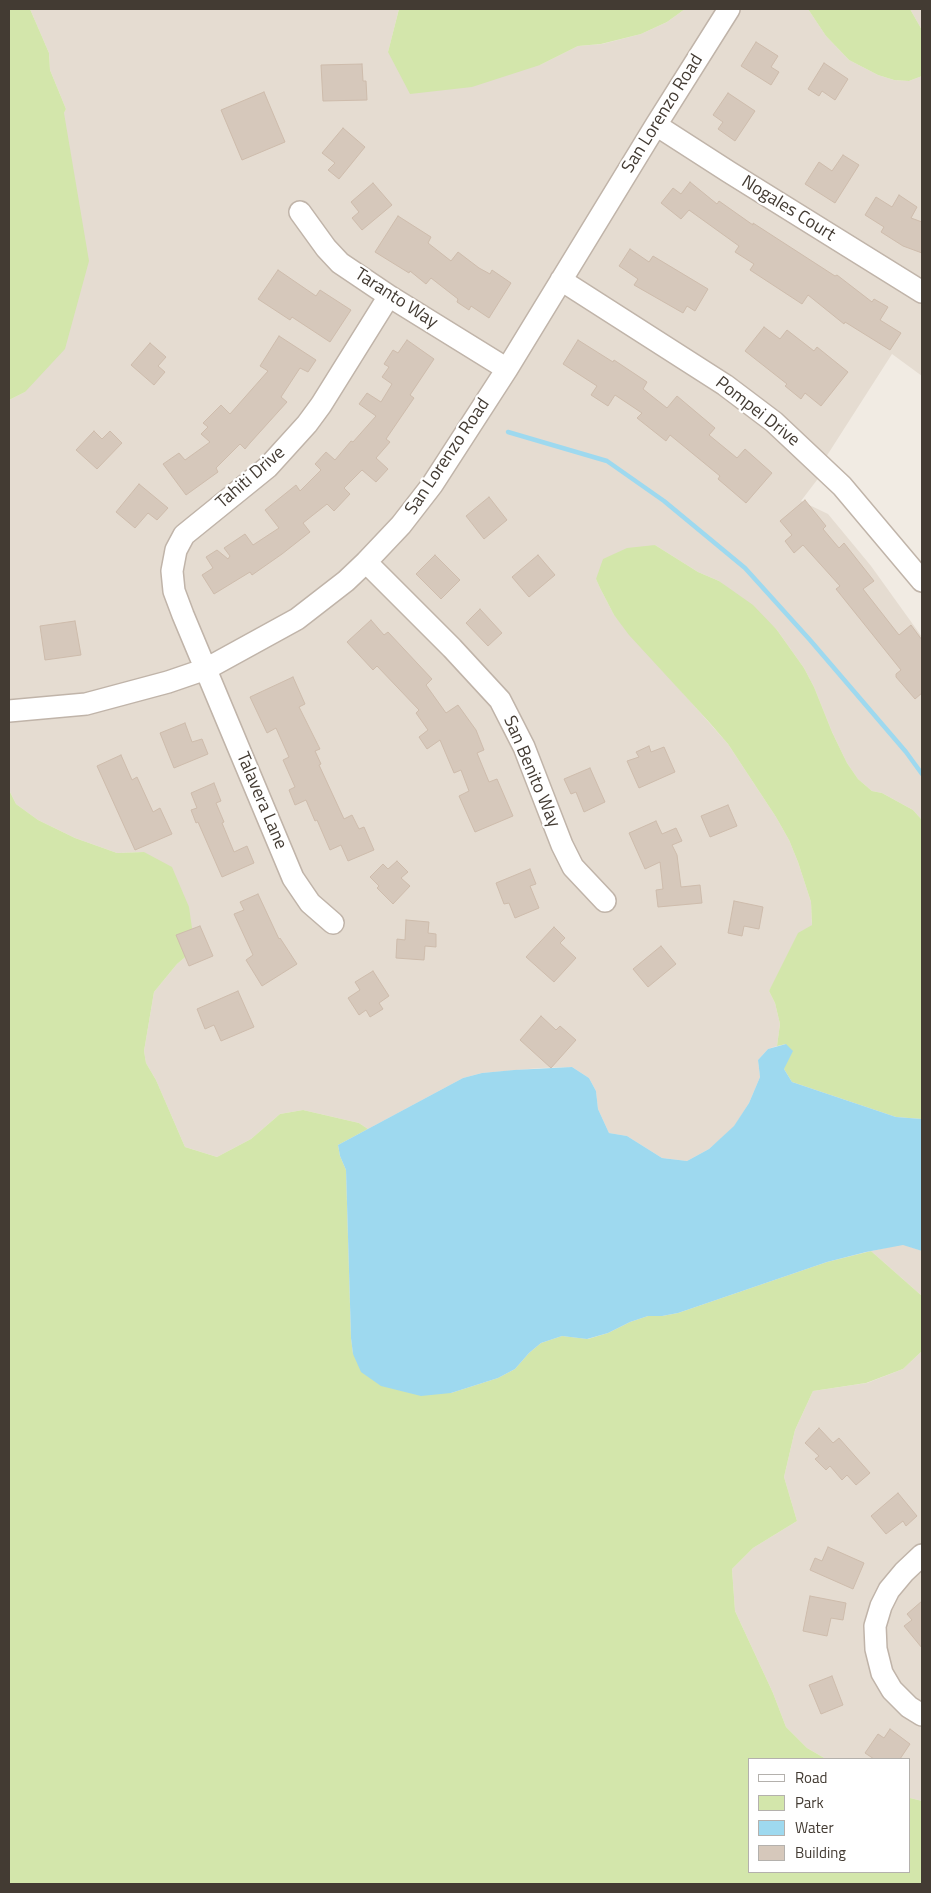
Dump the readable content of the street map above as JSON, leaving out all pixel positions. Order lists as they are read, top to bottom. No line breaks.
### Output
{"streets":{"street":["San Lorenzo Road","Nogales Court","Taranto Way","Pompei Drive","Tahiti Drive","San Benito Way","Talavera Lane"]},"crossings":[["San Lorenzo Road","Nogales Court"],["San Lorenzo Road","Taranto Way"],["San Lorenzo Road","Pompei Drive"],["San Lorenzo Road","Tahiti Drive"],["San Lorenzo Road","San Benito Way"],["San Lorenzo Road","Talavera Lane"],["Taranto Way","Tahiti Drive"],["Tahiti Drive","Talavera Lane"]],"legend":["Road","Park","Water","Building"]}
